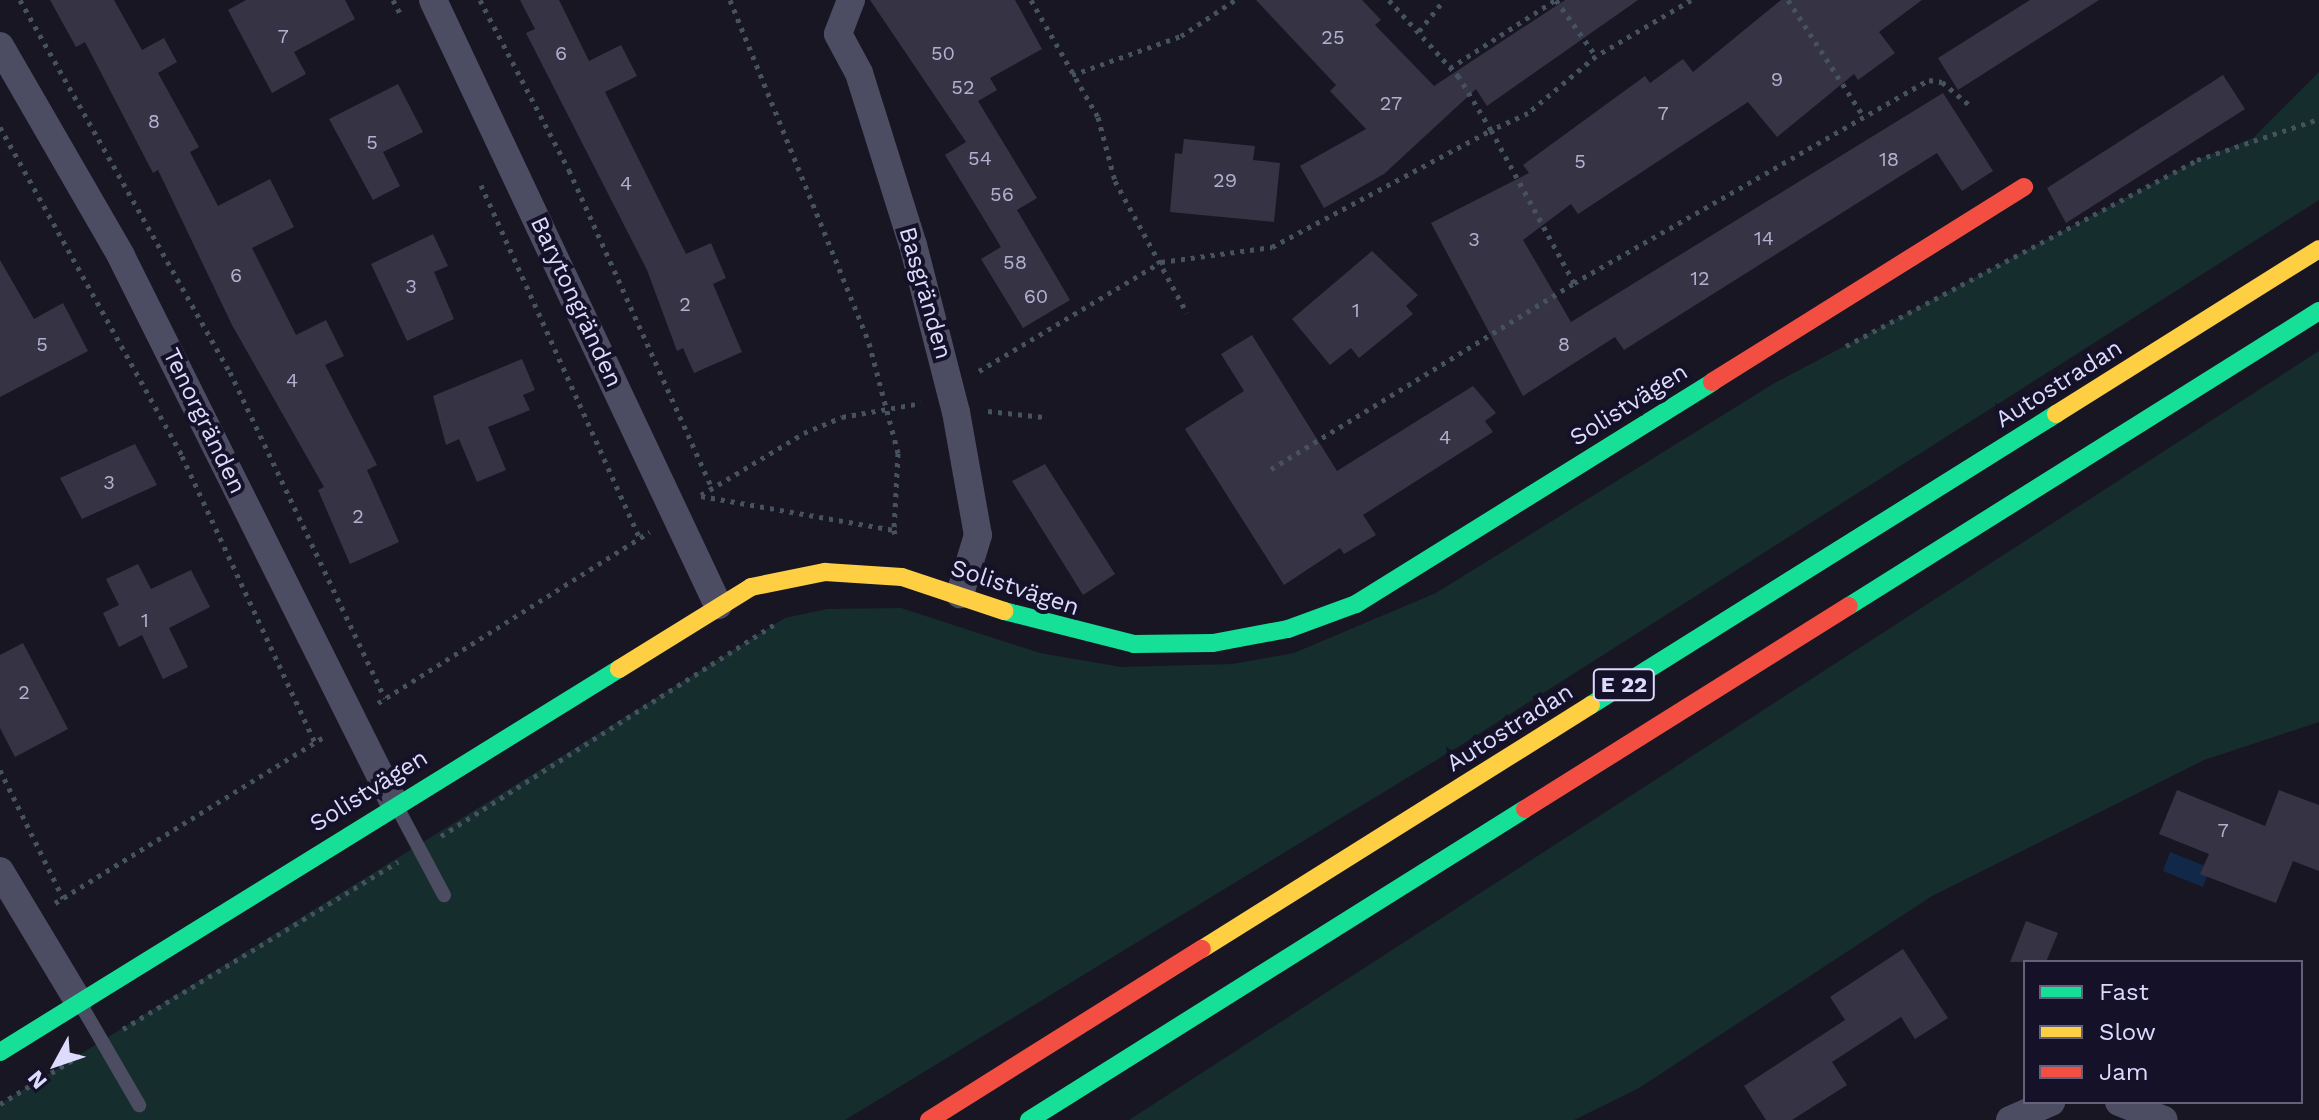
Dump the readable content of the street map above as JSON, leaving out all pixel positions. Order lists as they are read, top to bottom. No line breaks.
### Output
{"streets":{"main road":["Autostradan","Solistvägen","E 22"],"street":["Basgränden","Barytongränden","Tenorgränden"]},"crossings":[["Basgränden","Solistvägen"],["Barytongränden","Solistvägen"],["Solistvägen","Tenorgränden"]],"house_numbers":["7","25","6","50","9","52","27","7","8","5","54","18","5","29","4","56","14","3","58","6","12","3","60","2","1","5","8","4","4","3","2","1","2","7"],"legend":["Fast","Slow","Jam"],"north":"bottom left"}
